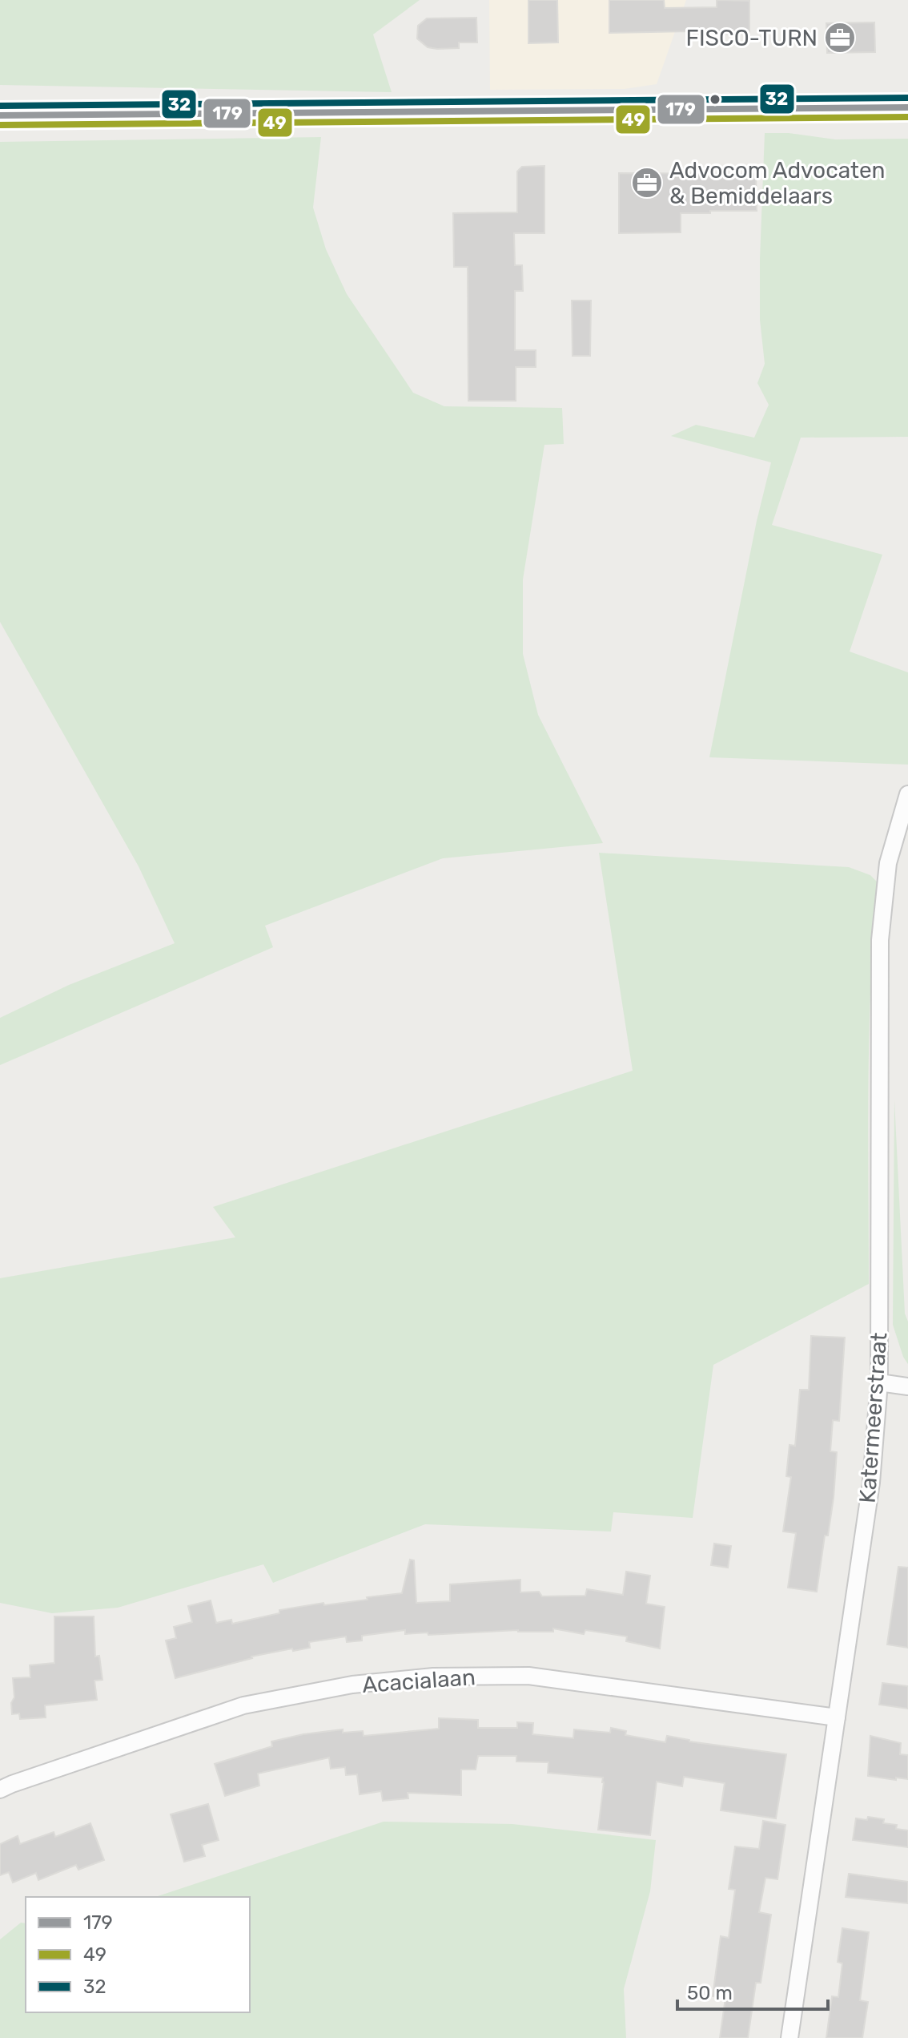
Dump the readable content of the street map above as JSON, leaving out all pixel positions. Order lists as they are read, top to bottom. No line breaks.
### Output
{"streets":{"street":["Katermeerstraat","Acacialaan"]},"crossings":[["Katermeerstraat","Acacialaan"]],"places":{"office":["FISCO-TURN","Advocom Advocaten & Bemiddelaars"]},"lines":["transit line 32","transit line 179","transit line 49"],"legend":["179","49","32"],"scale_bar":"50 m"}
